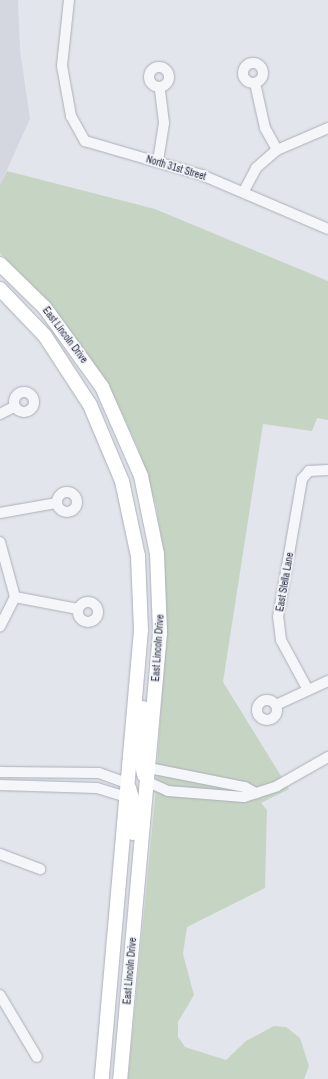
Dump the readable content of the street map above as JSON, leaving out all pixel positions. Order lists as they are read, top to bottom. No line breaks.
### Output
{"streets":{"main road":["East Lincoln Drive"],"street":["North 31st Street","East Stella Lane"]}}
